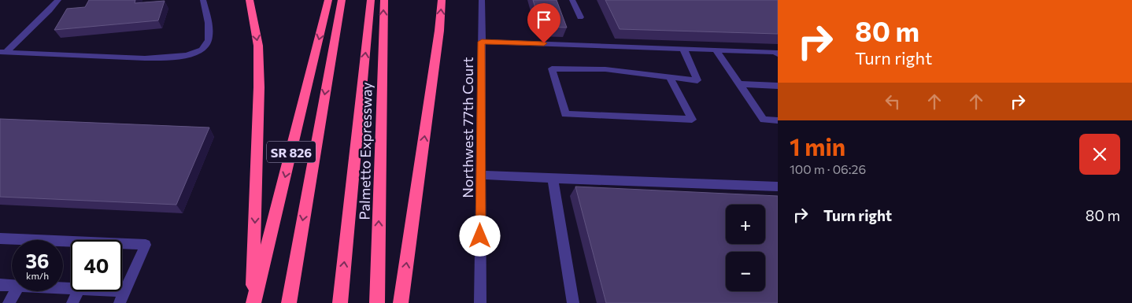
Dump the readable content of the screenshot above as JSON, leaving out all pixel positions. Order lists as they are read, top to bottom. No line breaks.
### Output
{"streets":{"highway":["Palmetto Expressway","SR 826"],"street":["Northwest 77th Court"]},"page":{"turn":["80 m","Turn right"],"heading":["1 min","100 m · 06:26"],"list":[{"name":"Turn right","value":"80 m"}],"map_buttons":["+","−"],"speed":"36 km/h","limit":"40"}}
